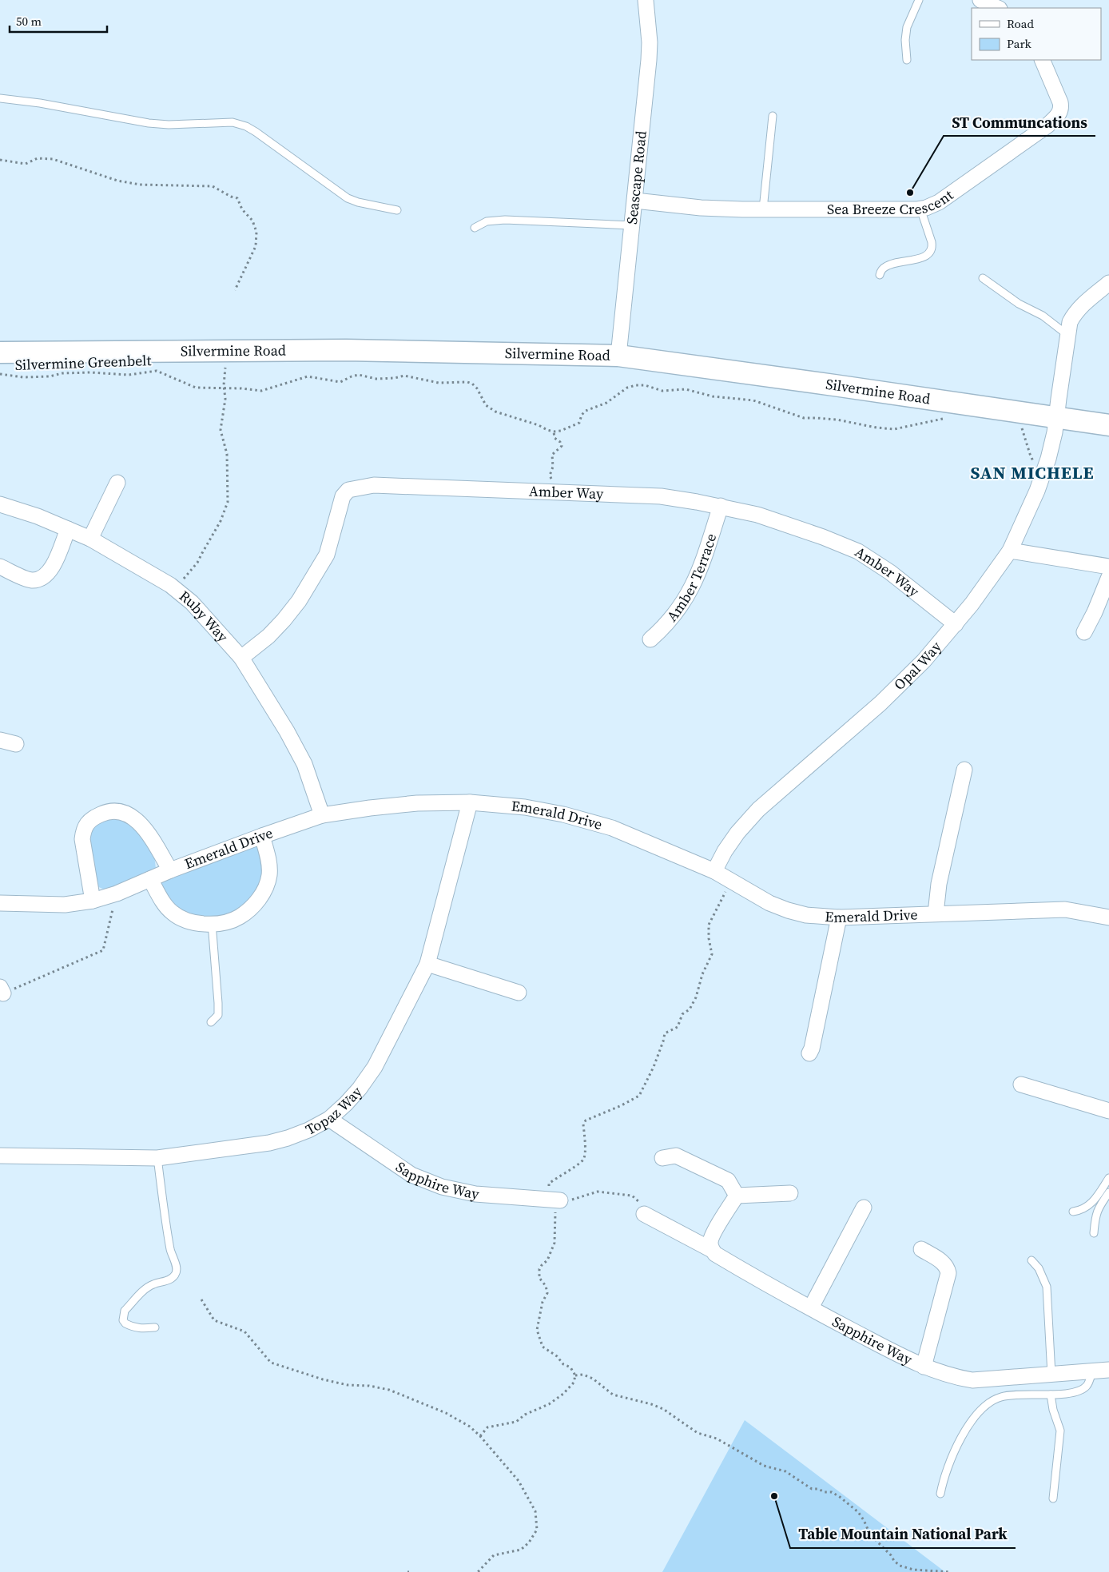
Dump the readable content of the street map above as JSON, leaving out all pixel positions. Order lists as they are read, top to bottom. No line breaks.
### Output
{"streets":{"street":["Seascape Road","Sea Breeze Crescent","Silvermine Road","Amber Way","Amber Terrace","Ruby Way","Opal Way","Emerald Drive","Topaz Way","Sapphire Way"],"path":["Silvermine Greenbelt"]},"crossings":[["Seascape Road","Sea Breeze Crescent"],["Seascape Road","Silvermine Road"],["Silvermine Road","Opal Way"],["Amber Way","Amber Terrace"],["Amber Way","Ruby Way"],["Amber Way","Opal Way"],["Ruby Way","Emerald Drive"],["Opal Way","Emerald Drive"],["Emerald Drive","Topaz Way"],["Topaz Way","Sapphire Way"]],"districts":["SAN MICHELE"],"places":["ST Communcations","Table Mountain National Park"],"legend":["Road","Park"],"scale_bar":"50 m"}
